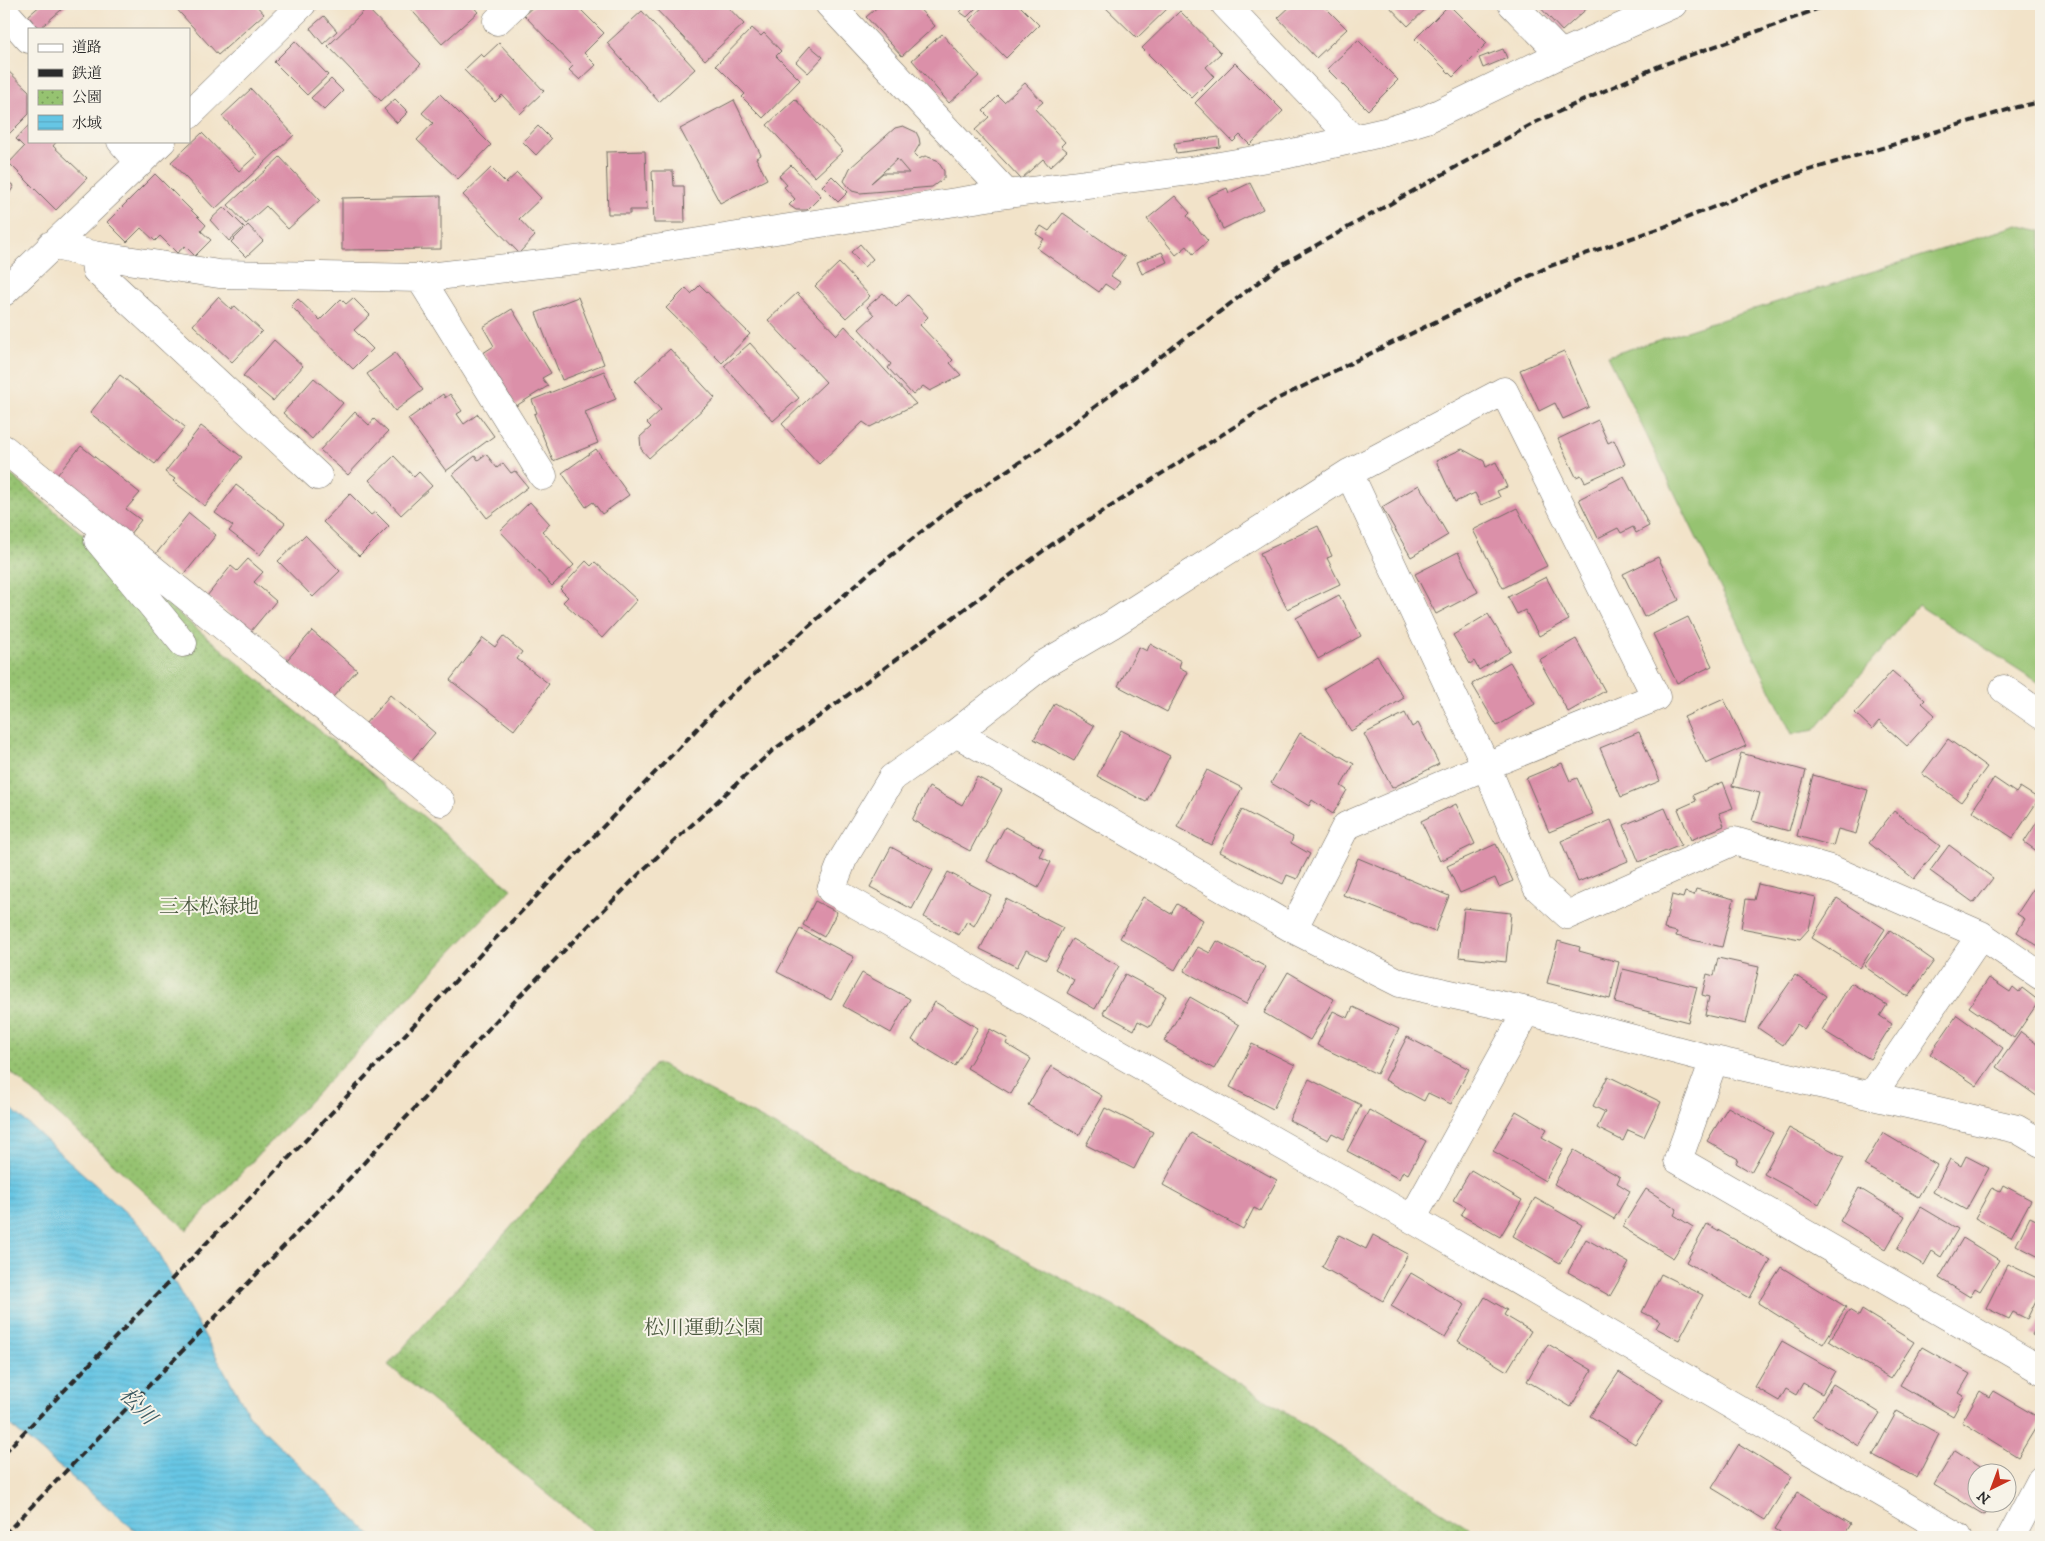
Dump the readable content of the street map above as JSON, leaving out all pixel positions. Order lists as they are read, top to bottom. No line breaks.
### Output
{"water":["松川"],"parks":["三本松緑地","松川運動公園"],"legend":["道路","鉄道","公園","水域"],"north":"bottom left"}
